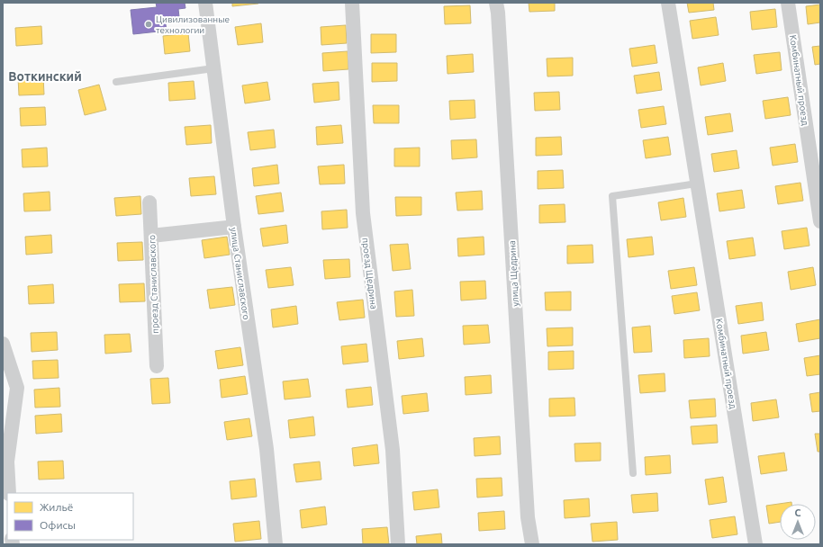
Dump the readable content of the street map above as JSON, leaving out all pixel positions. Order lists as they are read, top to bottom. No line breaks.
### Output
{"streets":{"street":["Комбинатный проезд","улица Станиславского","проезд Щедрина","улица Щедрина","проезд Станиславского"]},"districts":["Воткинский"],"places":["Цивилизованные технологии"],"legend":["Жильё","Офисы"],"north":"top"}
